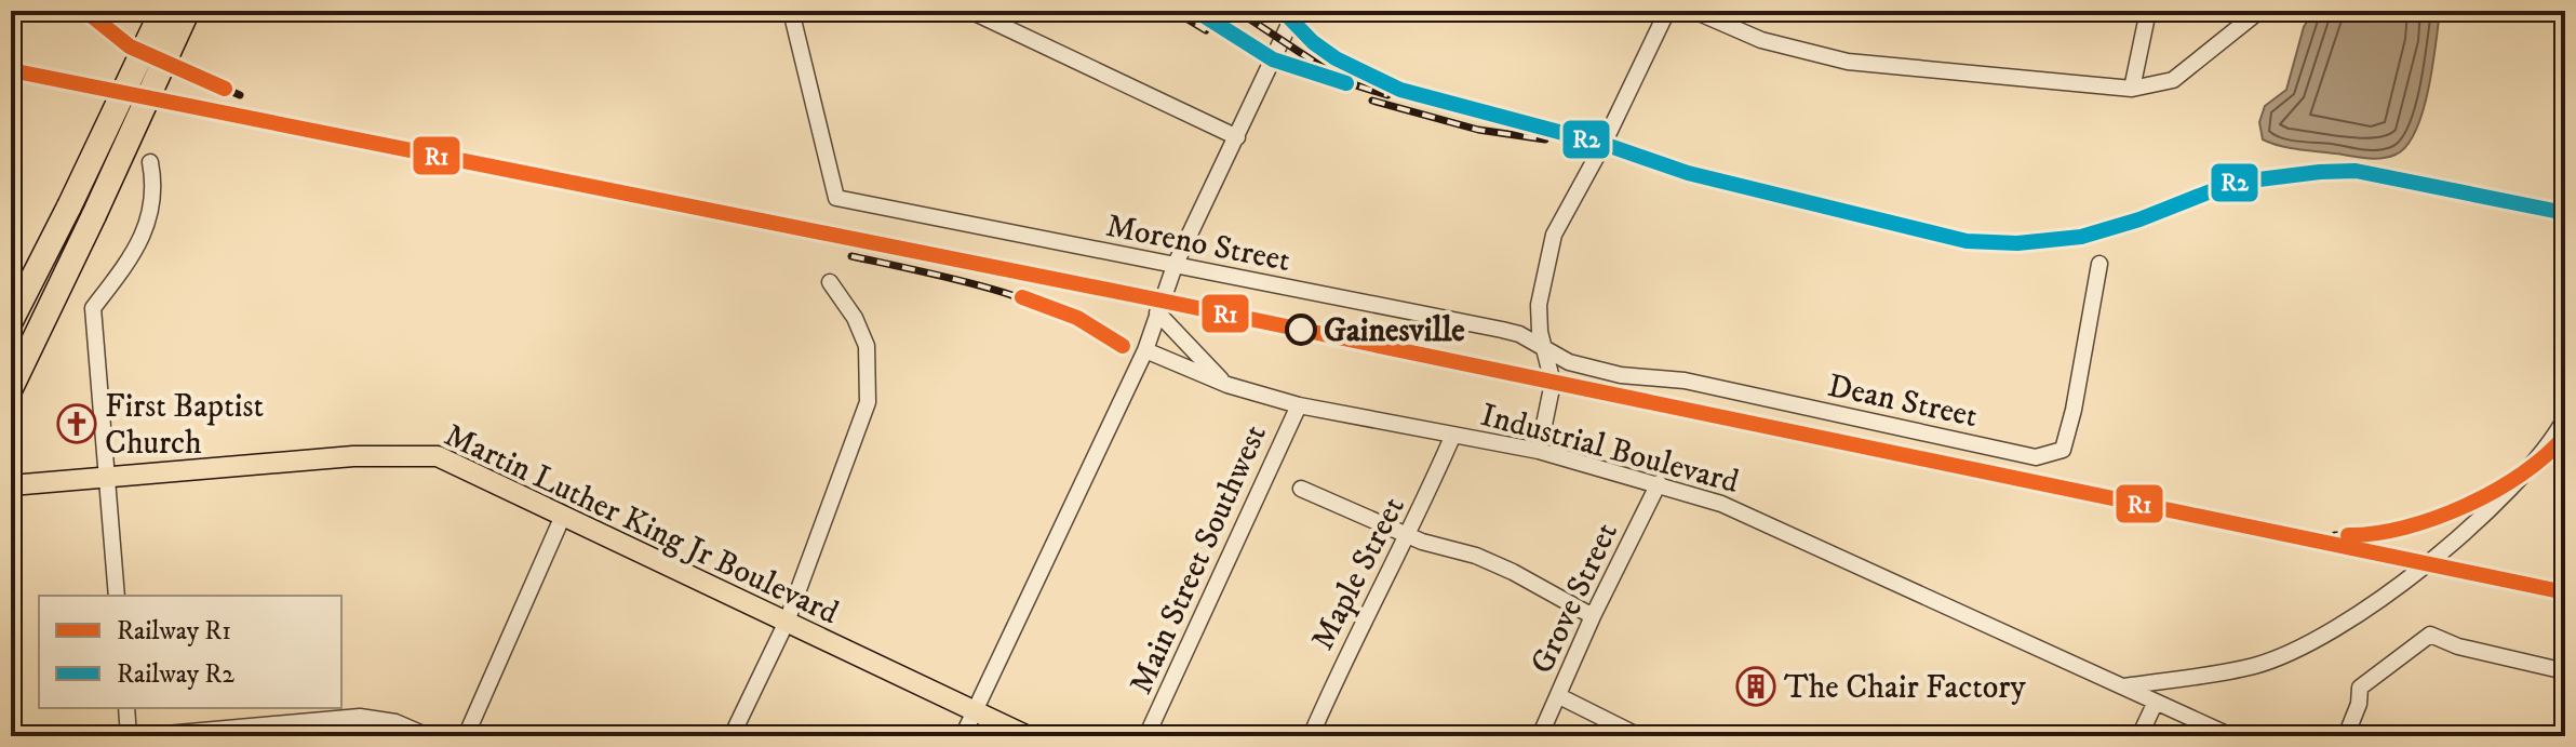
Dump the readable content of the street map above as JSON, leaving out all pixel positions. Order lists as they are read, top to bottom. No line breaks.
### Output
{"streets":{"main road":["Martin Luther King Jr Boulevard"],"street":["Moreno Street","Dean Street","Industrial Boulevard","Main Street Southwest","Maple Street","Grove Street"]},"crossings":[["Moreno Street","Dean Street"],["Industrial Boulevard","Main Street Southwest"],["Industrial Boulevard","Maple Street"],["Industrial Boulevard","Grove Street"]],"places":{"other":["Gainesville"],"church":["First Baptist Church"],"building":["The Chair Factory"]},"lines":["rail line R1","rail line R2"],"legend":["Railway R1","Railway R2"]}
